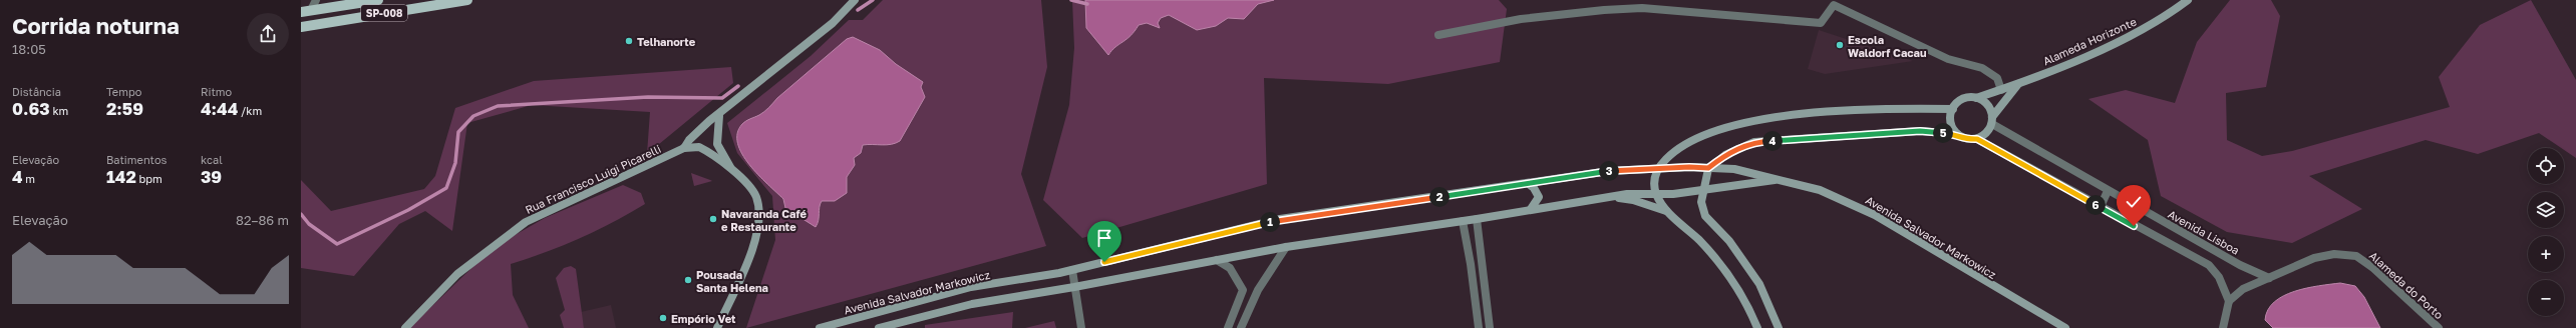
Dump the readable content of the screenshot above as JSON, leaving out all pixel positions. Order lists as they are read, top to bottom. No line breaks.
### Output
{"streets":{"main road":["SP-008"],"street":["Alameda Horizonte","Rua Francisco Luigi Picarelli","Avenida Lisboa","Avenida Salvador Markowicz","Alameda do Porto"]},"crossings":[["Alameda Horizonte","Avenida Lisboa"],["Avenida Lisboa","Alameda do Porto"]],"places":["Telhanorte","Escola Waldorf Cacau","Navaranda Café e Restaurante","Pousada Santa Helena","Empório Vet"],"page":{"heading":["Corrida noturna","18:05"],"stats":[["Distância","0.63 km"],["Tempo","2:59"],["Ritmo","4:44 /km"],["Elevação","4 m"],["Batimentos","142 bpm"],["kcal","39"]],"pins":["5","4","3","2","6","1"],"map_buttons":["+","−"],"chart":["Elevação","82–86 m"]}}
